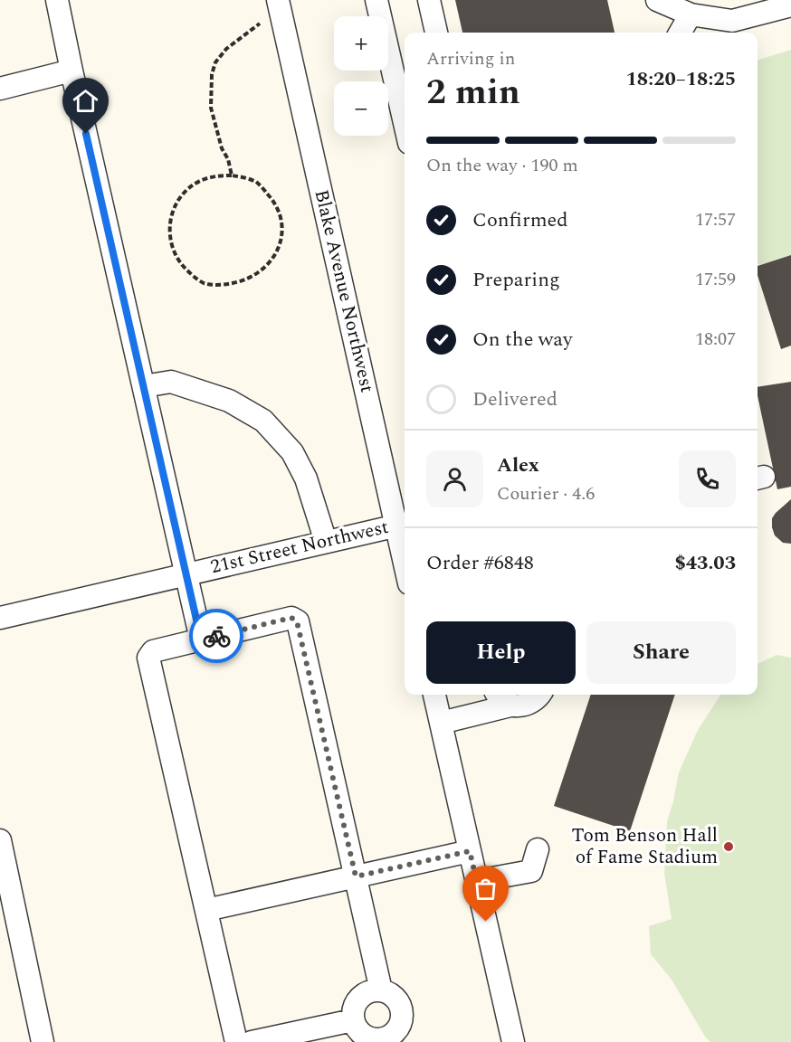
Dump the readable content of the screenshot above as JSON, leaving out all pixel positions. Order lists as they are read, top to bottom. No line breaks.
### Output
{"streets":{"street":["Blake Avenue Northwest","21st Street Northwest"]},"crossings":[["Blake Avenue Northwest","21st Street Northwest"]],"places":["Tom Benson Hall of Fame Stadium"],"page":{"map_buttons":["+","−"],"heading":["2 min","Arriving in","18:20–18:25"],"panel":["Alex","Courier · 4.6","Order #6848","$43.03"],"bar":"On the way · 190 m","list":[["Confirmed","17:57"],["Preparing","17:59"],["On the way","18:07"],"Delivered"],"buttons":["Help","Share"]}}
